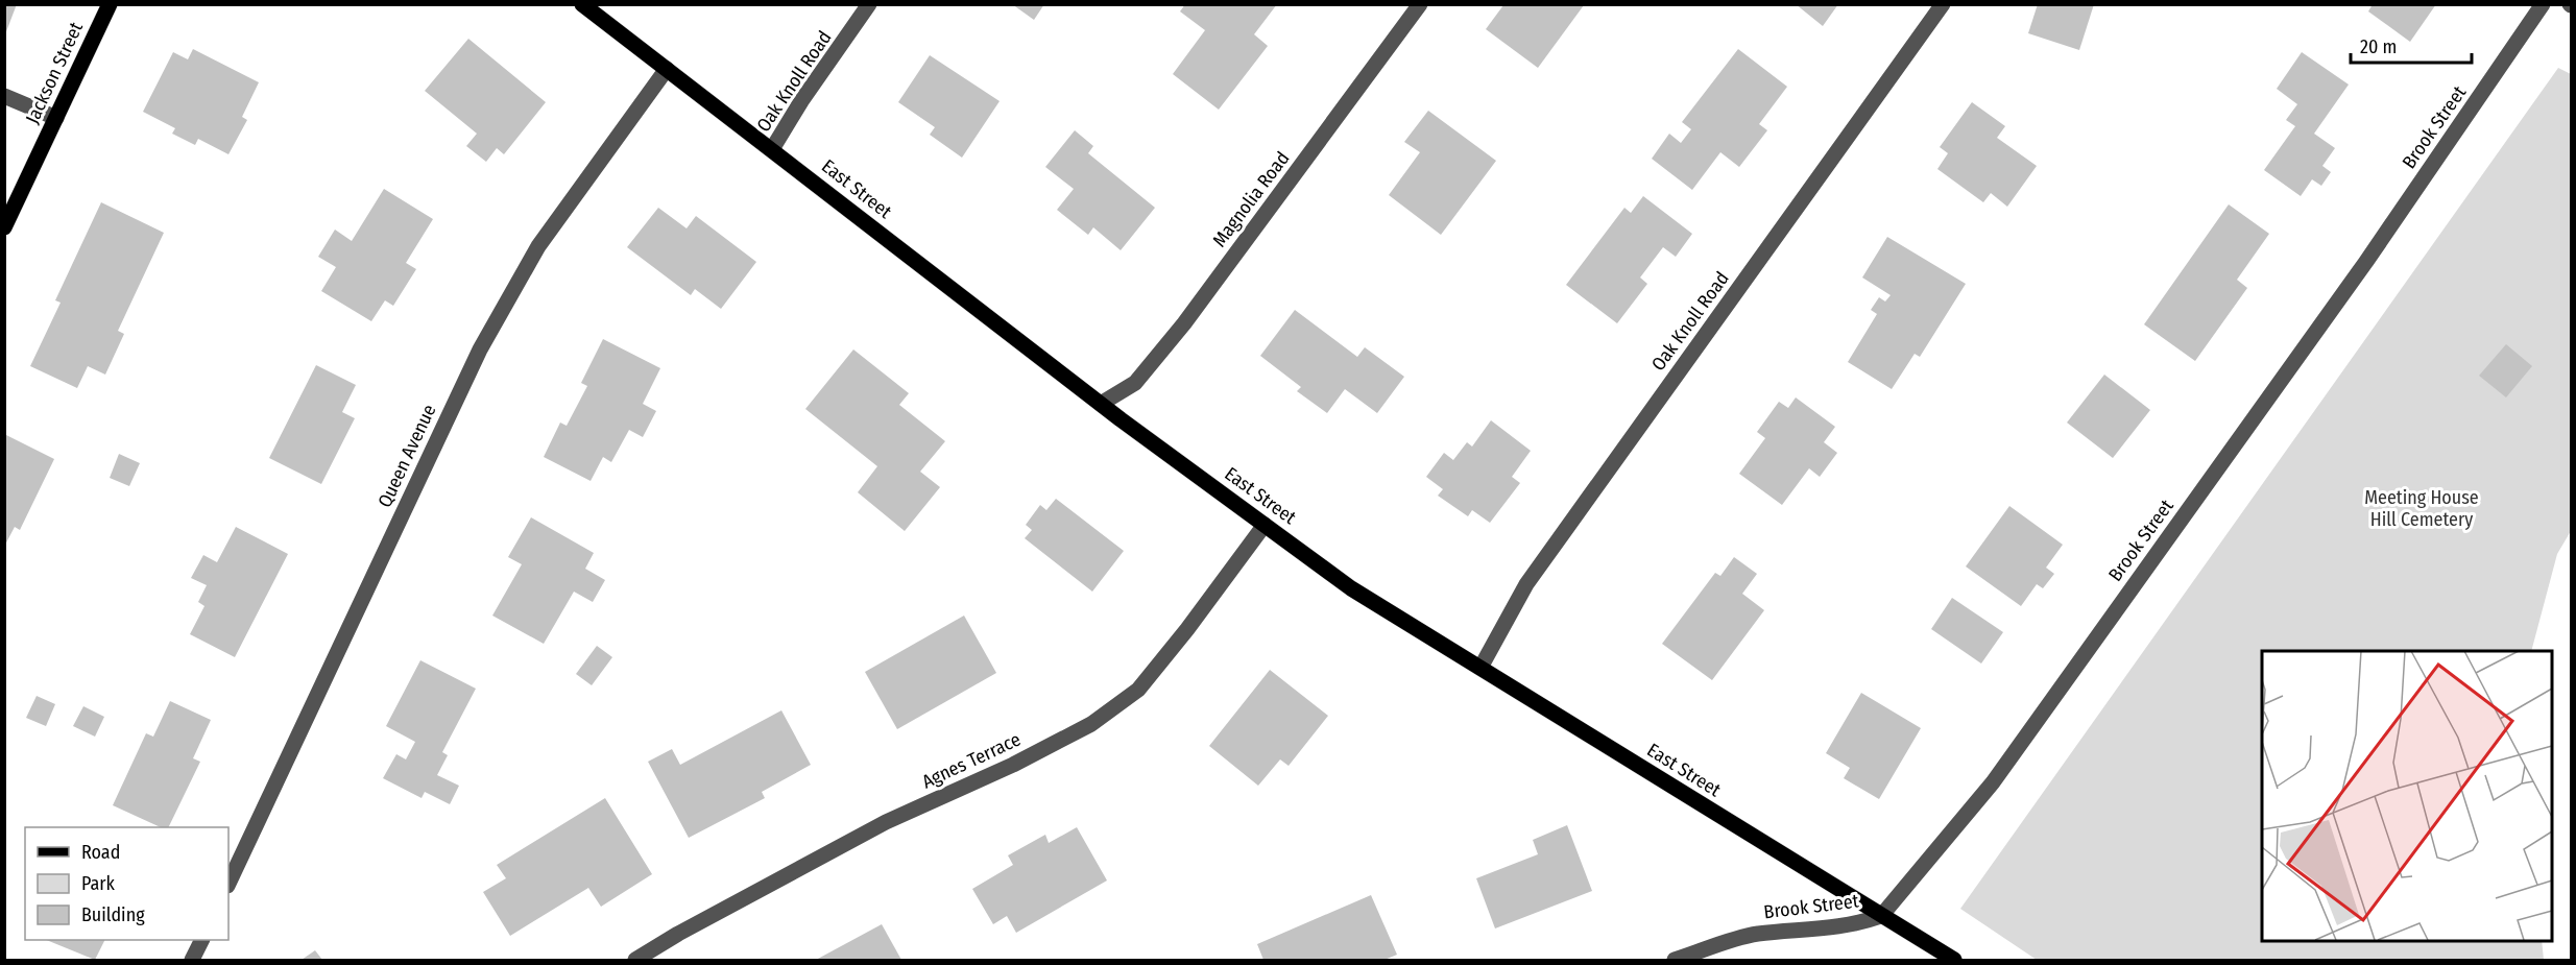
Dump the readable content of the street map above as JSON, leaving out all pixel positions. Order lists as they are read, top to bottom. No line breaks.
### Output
{"streets":{"main road":["Jackson Street","East Street"],"street":["Oak Knoll Road","Brook Street","Magnolia Road","Queen Avenue","Agnes Terrace"]},"crossings":[["Oak Knoll Road","East Street"],["Brook Street","East Street"],["East Street","Magnolia Road"],["East Street","Queen Avenue"],["East Street","Agnes Terrace"]],"parks":["Meeting House Hill Cemetery"],"legend":["Road","Park","Building"],"scale_bar":"20 m"}
